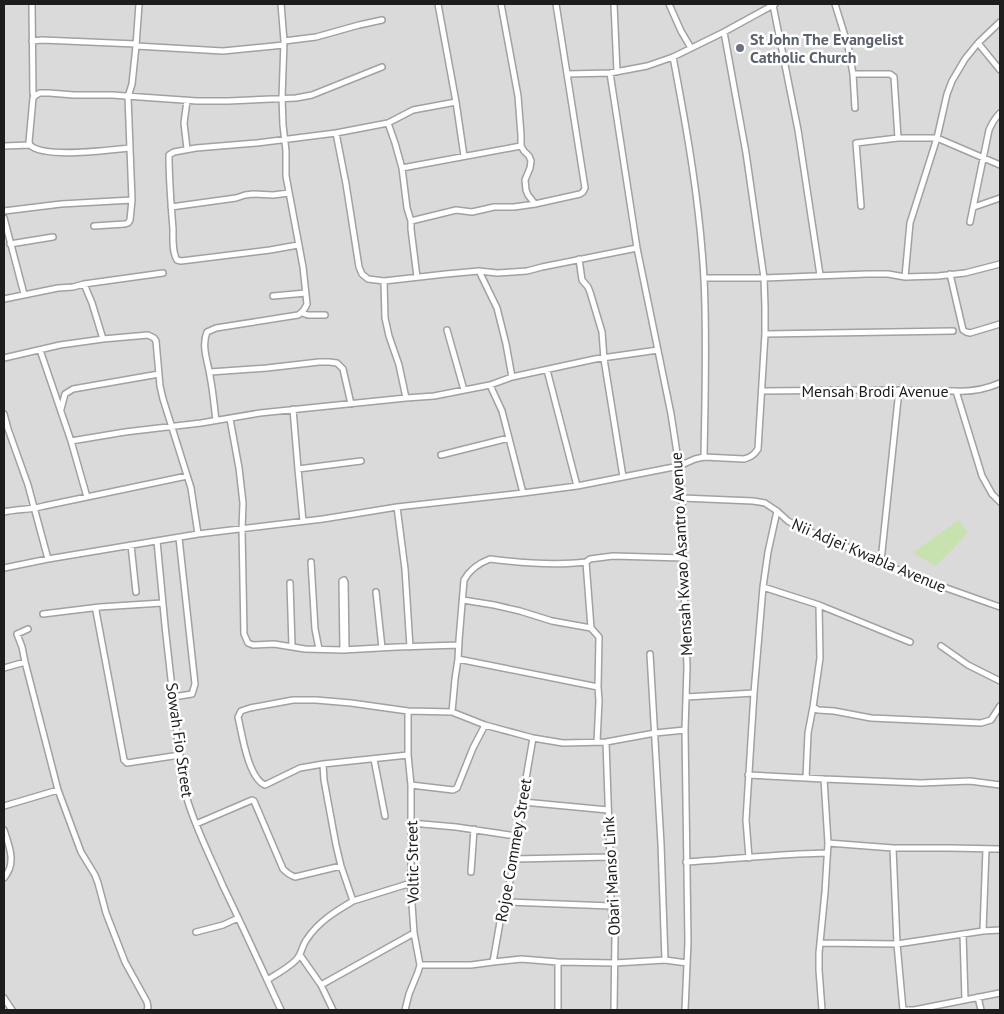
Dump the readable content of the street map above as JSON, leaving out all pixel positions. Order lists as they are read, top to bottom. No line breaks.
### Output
{"streets":{"street":["Mensah Brodi Avenue","Mensah Kwao Asantro Avenue","Nii Adjei Kwabla Avenue","Sowah Fio Street","Rojoe Commey Street","Voltic Street","Obari Manso Link"]},"crossings":[["Mensah Kwao Asantro Avenue","Nii Adjei Kwabla Avenue"]],"places":["St John The Evangelist Catholic Church"]}
